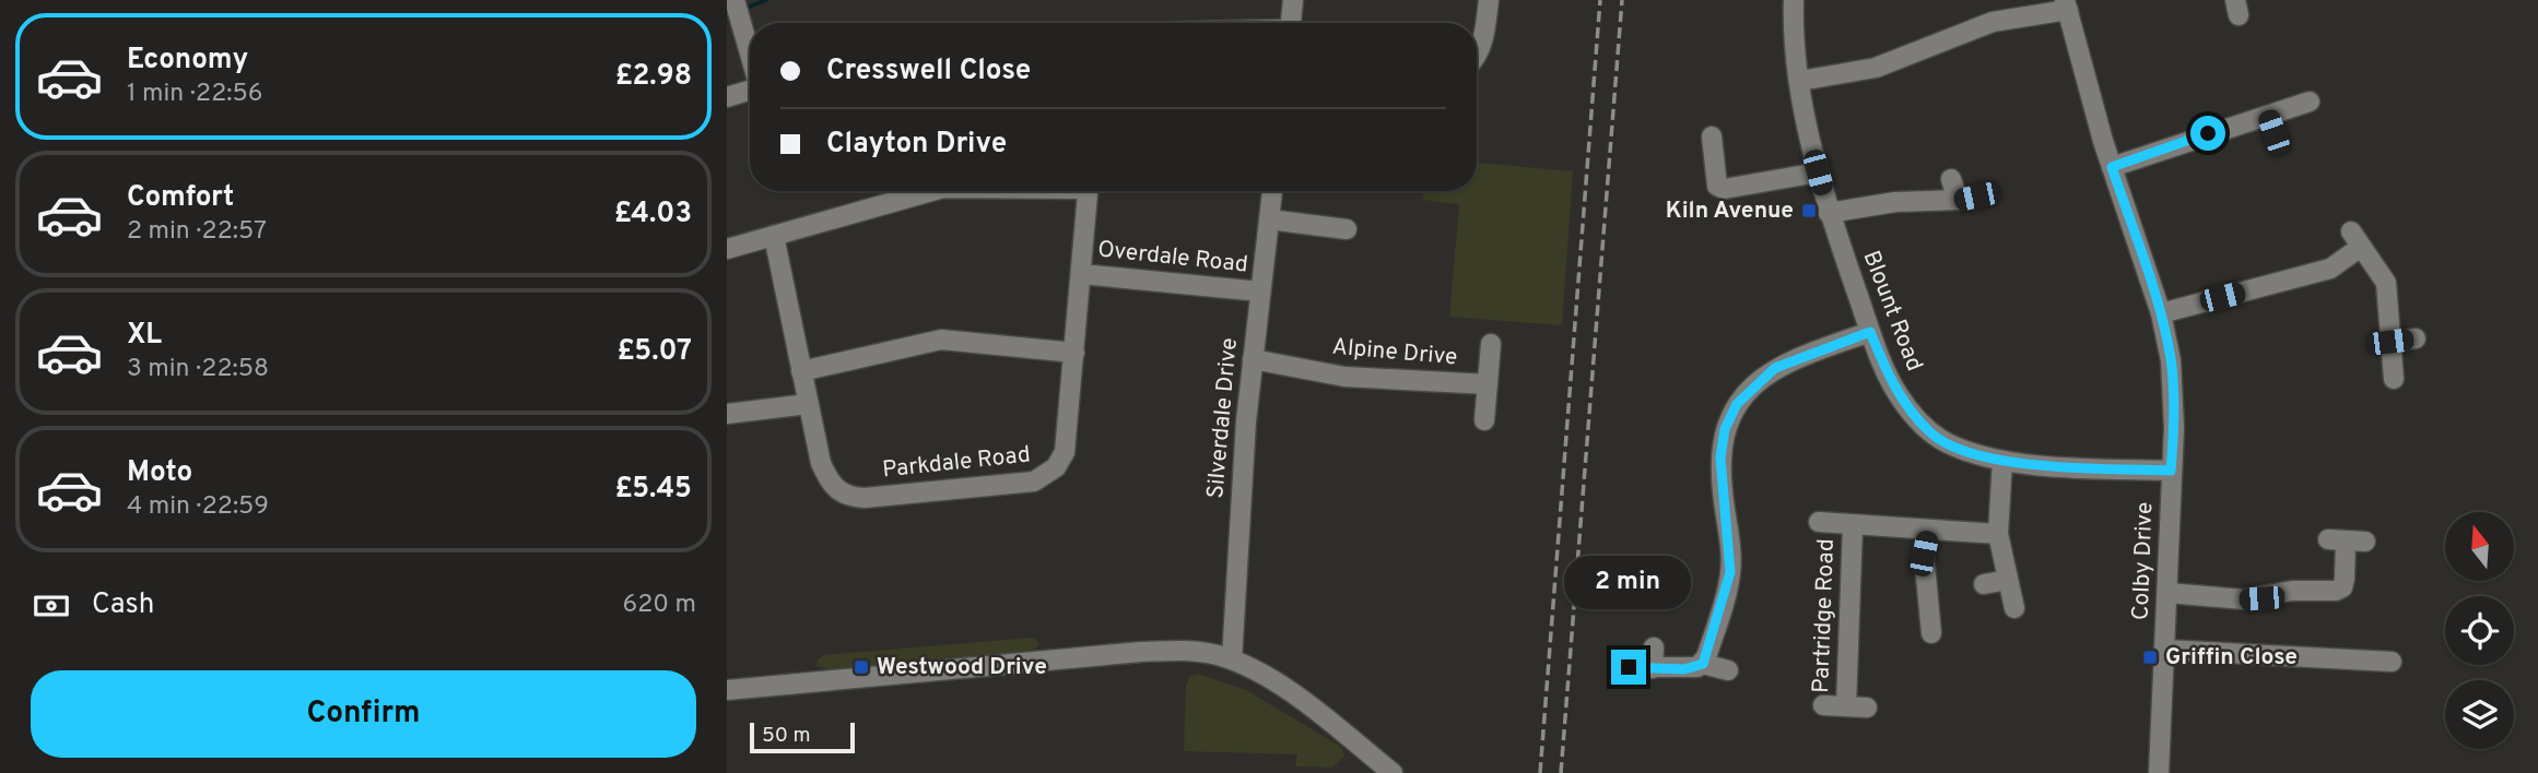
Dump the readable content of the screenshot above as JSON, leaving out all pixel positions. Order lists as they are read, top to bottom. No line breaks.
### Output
{"streets":{"street":["Overdale Road","Blount Road","Alpine Drive","Silverdale Drive","Parkdale Road","Colby Drive","Partridge Road"]},"crossings":[["Overdale Road","Silverdale Drive"],["Overdale Road","Parkdale Road"],["Blount Road","Colby Drive"],["Alpine Drive","Silverdale Drive"]],"places":{"transit":["Kiln Avenue","Griffin Close","Westwood Drive"]},"scale_bar":"50 m","north":"top","page":{"list":[{"name":"Economy","note":"1 min · 22:56","value":"£2.98"},{"name":"Comfort","note":"2 min · 22:57","value":"£4.03"},{"name":"XL","note":"3 min · 22:58","value":"£5.07"},{"name":"Moto","note":"4 min · 22:59","value":"£5.45"}],"banner":["Cresswell Close","Clayton Drive"],"bubble":"2 min","pay":["Cash","620 m"],"buttons":"Confirm","scale":"50 m"}}
